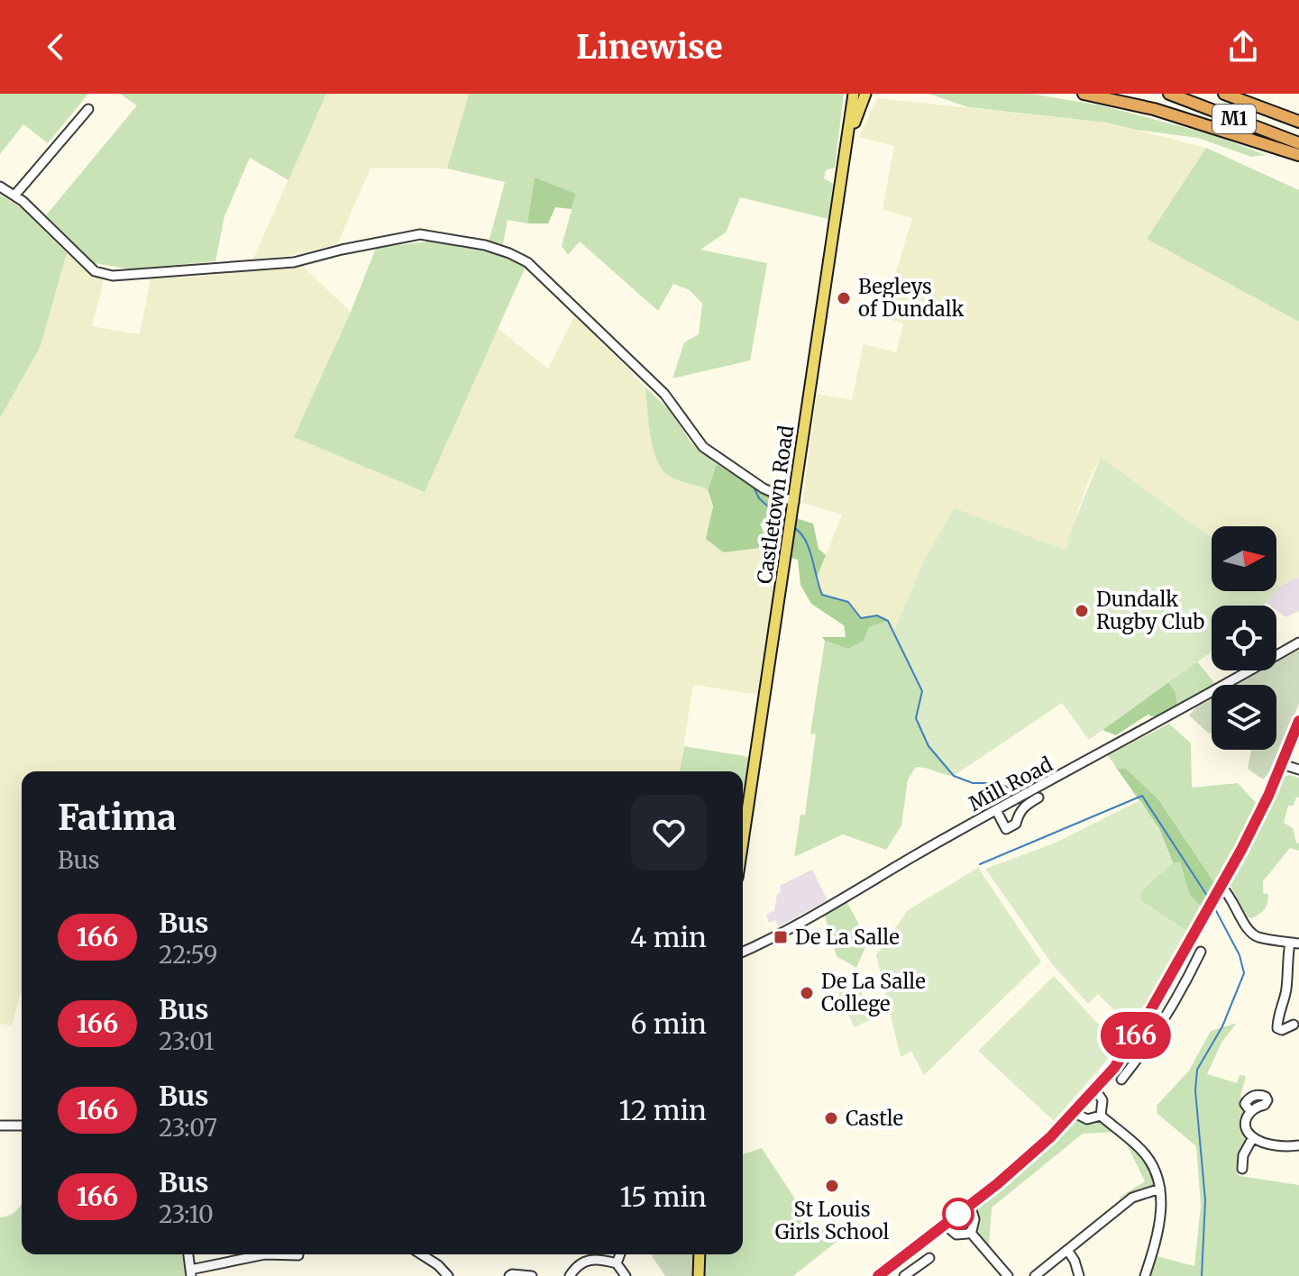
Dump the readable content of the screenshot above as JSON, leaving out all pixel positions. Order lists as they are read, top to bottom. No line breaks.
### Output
{"streets":{"highway":["M1"],"main road":["Castletown Road"],"street":["Mill Road"]},"places":{"other":["Begleys of Dundalk","Dundalk Rugby Club","De La Salle College","Castle","St Louis Girls School"],"transit":["De La Salle"]},"lines":["bus line 166"],"north":"right","page":{"header":"Linewise","on_map":"166","heading":["Fatima","Bus"],"list":[{"mark":"166","name":"Bus","note":"22:59","value":"4 min"},{"mark":"166","name":"Bus","note":"23:01","value":"6 min"},{"mark":"166","name":"Bus","note":"23:07","value":"12 min"},{"mark":"166","name":"Bus","note":"23:10","value":"15 min"}]}}
